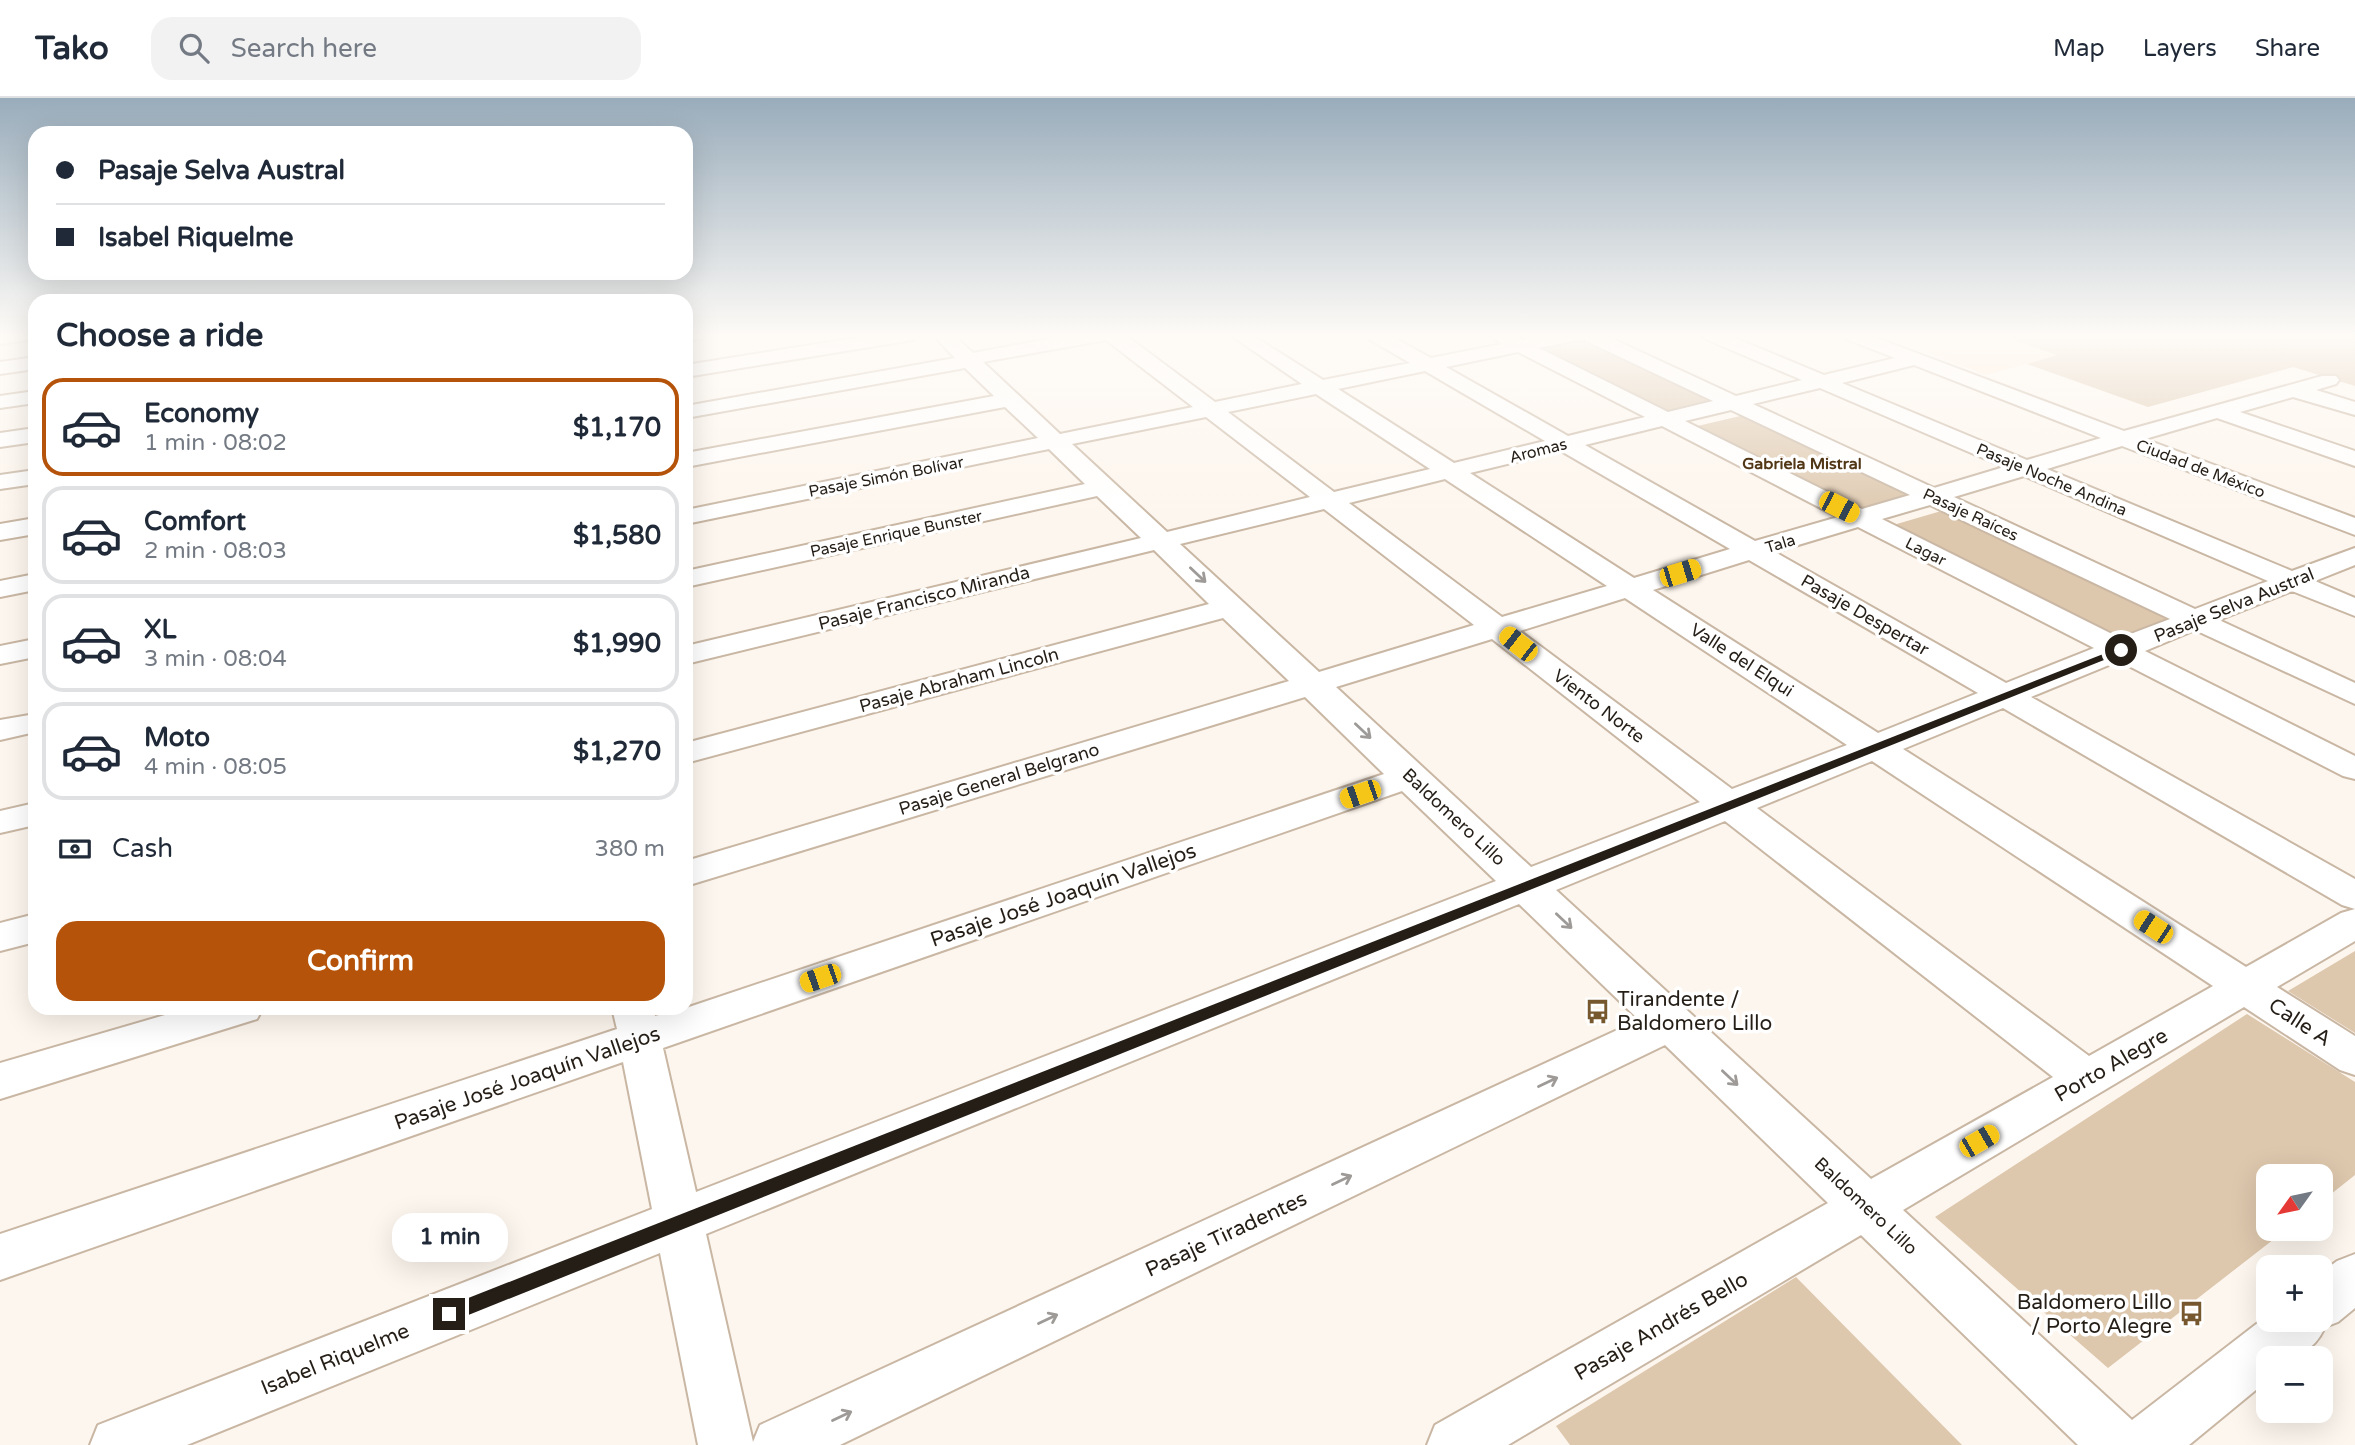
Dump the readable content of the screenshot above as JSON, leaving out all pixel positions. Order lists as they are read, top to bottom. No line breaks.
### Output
{"streets":{"street":["Aromas","Ciudad de México","Pasaje Simón Bolívar","Pasaje Noche Andina","Pasaje Raíces","Pasaje Enrique Bunster","Tala","Lagar","Pasaje Francisco Miranda","Pasaje Selva Austral","Pasaje Despertar","Valle del Elqui","Pasaje Abraham Lincoln","Viento Norte","Pasaje General Belgrano","Baldomero Lillo","Pasaje José Joaquín Vallejos","Calle A","Porto Alegre","Pasaje Tiradentes","Pasaje Andrés Bello","Isabel Riquelme"]},"crossings":[["Aromas","Pasaje Raíces"],["Aromas","Lagar"],["Aromas","Pasaje Francisco Miranda"],["Aromas","Pasaje Despertar"],["Aromas","Valle del Elqui"],["Aromas","Viento Norte"],["Aromas","Baldomero Lillo"],["Ciudad de México","Tala"],["Pasaje Simón Bolívar","Viento Norte"],["Pasaje Simón Bolívar","Baldomero Lillo"],["Pasaje Noche Andina","Tala"],["Pasaje Noche Andina","Pasaje Selva Austral"],["Pasaje Raíces","Tala"],["Pasaje Raíces","Pasaje Selva Austral"],["Pasaje Enrique Bunster","Baldomero Lillo"],["Tala","Lagar"],["Tala","Pasaje Despertar"],["Tala","Valle del Elqui"],["Tala","Viento Norte"],["Tala","Pasaje General Belgrano"],["Tala","Baldomero Lillo"],["Lagar","Pasaje Selva Austral"],["Pasaje Francisco Miranda","Baldomero Lillo"],["Pasaje Selva Austral","Pasaje Despertar"],["Pasaje Selva Austral","Valle del Elqui"],["Pasaje Selva Austral","Viento Norte"],["Pasaje Selva Austral","Baldomero Lillo"],["Pasaje Selva Austral","Isabel Riquelme"],["Valle del Elqui","Calle A"],["Valle del Elqui","Porto Alegre"],["Pasaje Abraham Lincoln","Baldomero Lillo"],["Viento Norte","Porto Alegre"],["Pasaje General Belgrano","Baldomero Lillo"],["Baldomero Lillo","Pasaje José Joaquín Vallejos"],["Baldomero Lillo","Porto Alegre"],["Baldomero Lillo","Pasaje Tiradentes"],["Baldomero Lillo","Pasaje Andrés Bello"],["Baldomero Lillo","Isabel Riquelme"],["Calle A","Porto Alegre"],["Porto Alegre","Pasaje Andrés Bello"]],"one_way":["Baldomero Lillo","Pasaje Tiradentes"],"districts":["Gabriela Mistral"],"places":{"bus stop":["Tirandente / Baldomero Lillo","Baldomero Lillo / Porto Alegre"]},"north":"bottom left","page":{"header":"Tako","search":"Search here","nav":["Map","Layers","Share"],"banner":["Pasaje Selva Austral","Isabel Riquelme"],"heading":"Choose a ride","list":[{"name":"Economy","note":"1 min · 08:02","value":"$1,170"},{"name":"Comfort","note":"2 min · 08:03","value":"$1,580"},{"name":"XL","note":"3 min · 08:04","value":"$1,990"},{"name":"Moto","note":"4 min · 08:05","value":"$1,270"}],"pay":["Cash","380 m"],"buttons":"Confirm","map_buttons":["+","−"],"bubble":"1 min"}}
